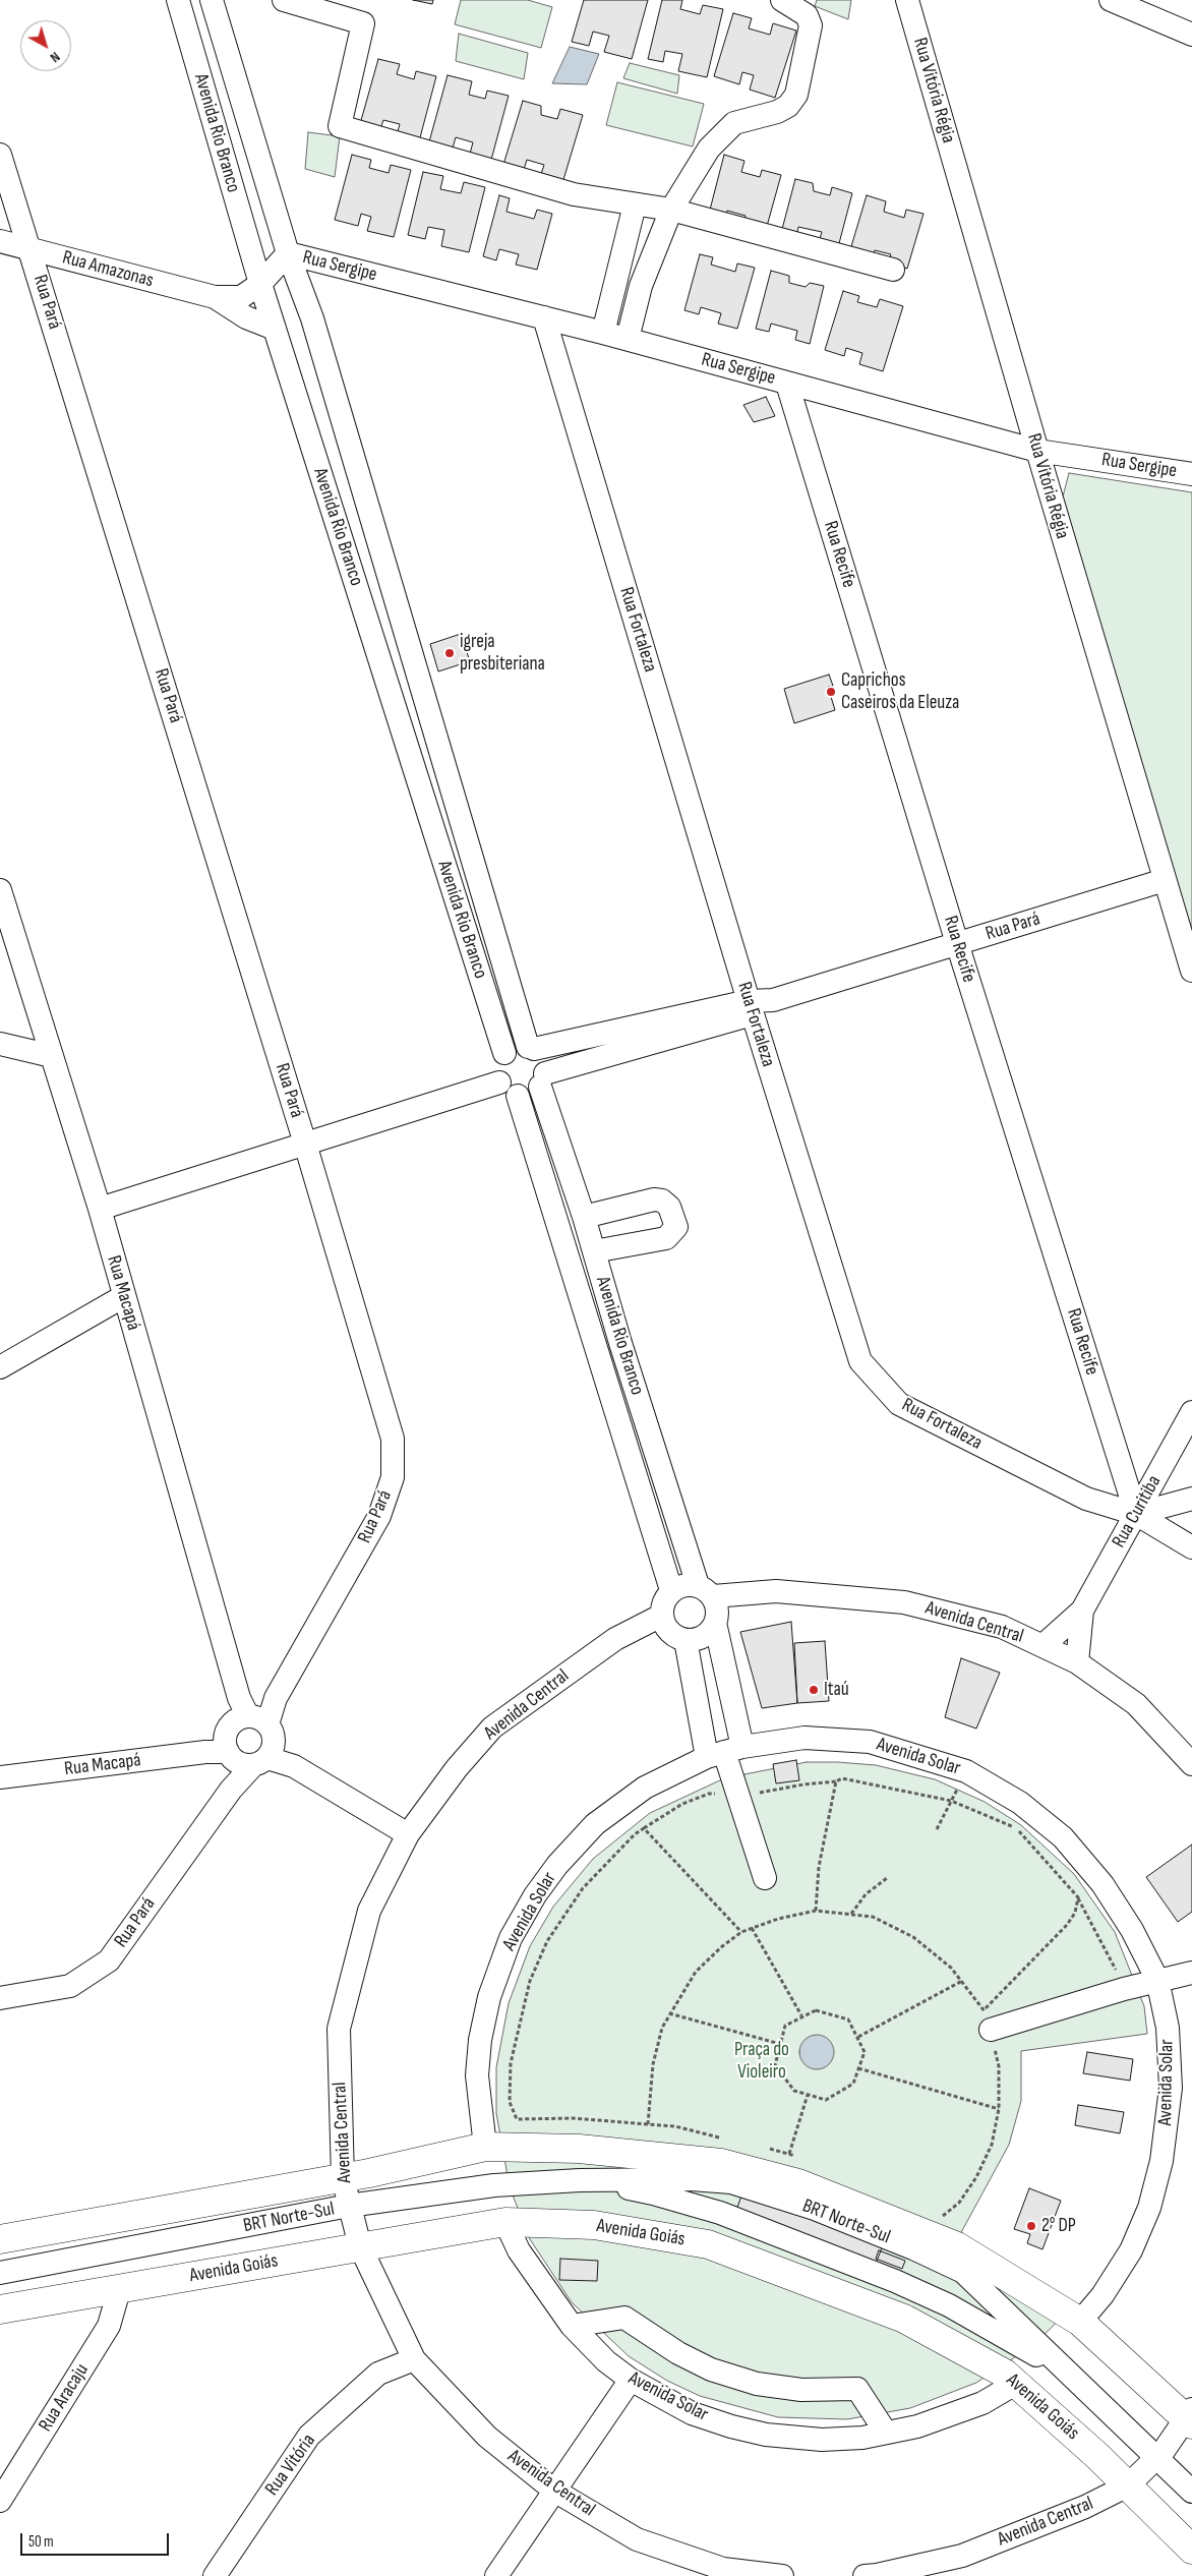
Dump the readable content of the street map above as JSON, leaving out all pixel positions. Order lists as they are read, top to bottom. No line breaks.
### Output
{"streets":{"main road":["Avenida Goiás"],"street":["Rua Vitória Régia","Avenida Rio Branco","Rua Sergipe","Rua Amazonas","Rua Pará","Rua Recife","Rua Fortaleza","Rua Macapá","Rua Curitiba","Avenida Central","Avenida Solar","BRT Norte-Sul","Rua Aracaju","Rua Vitória"]},"crossings":[["Rua Vitória Régia","Rua Sergipe"],["Rua Vitória Régia","Rua Pará"],["Avenida Rio Branco","Rua Sergipe"],["Avenida Rio Branco","Rua Amazonas"],["Avenida Rio Branco","Rua Pará"],["Avenida Rio Branco","Avenida Central"],["Rua Sergipe","Rua Amazonas"],["Rua Sergipe","Rua Recife"],["Rua Sergipe","Rua Fortaleza"],["Rua Amazonas","Rua Pará"],["Rua Pará","Rua Recife"],["Rua Pará","Rua Fortaleza"],["Rua Pará","Rua Macapá"],["Rua Recife","Rua Fortaleza"],["Rua Recife","Rua Curitiba"],["Rua Fortaleza","Rua Curitiba"],["Rua Macapá","Avenida Central"],["Rua Curitiba","Avenida Central"],["Avenida Central","BRT Norte-Sul"],["Avenida Central","Avenida Goiás"],["Avenida Central","Rua Vitória"],["Avenida Solar","Avenida Goiás"],["Avenida Goiás","Rua Aracaju"]],"parks":["Praça do Violeiro"],"places":["igreja presbiteriana","Caprichos Caseiros da Eleuza","Itaú","2° DP"],"scale_bar":"50 m","north":"bottom right"}
